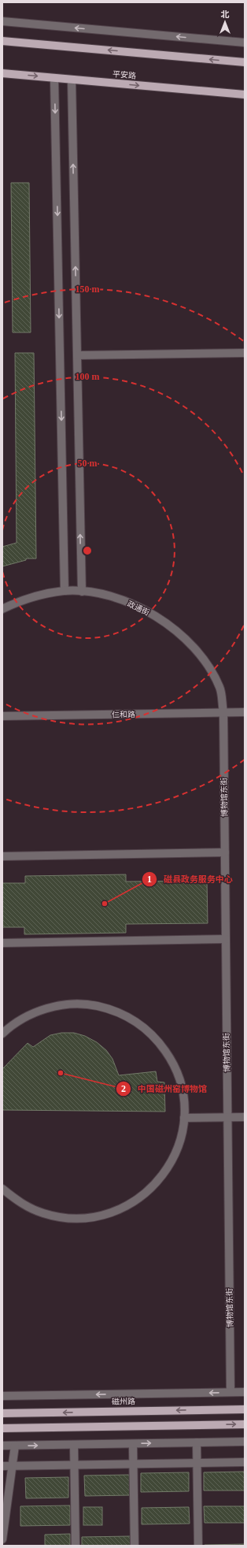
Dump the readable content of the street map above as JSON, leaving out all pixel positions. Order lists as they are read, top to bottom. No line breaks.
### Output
{"streets":{"main road":["平安路","磁州路"],"street":["政通街","仁和路","博物馆东街"]},"crossings":[["政通街","仁和路"],["政通街","博物馆东街"],["仁和路","博物馆东街"]],"places":["磁县政务服务中心","中国磁州窑博物馆"],"north":"top","rings":["150 m","100 m","50 m"]}
